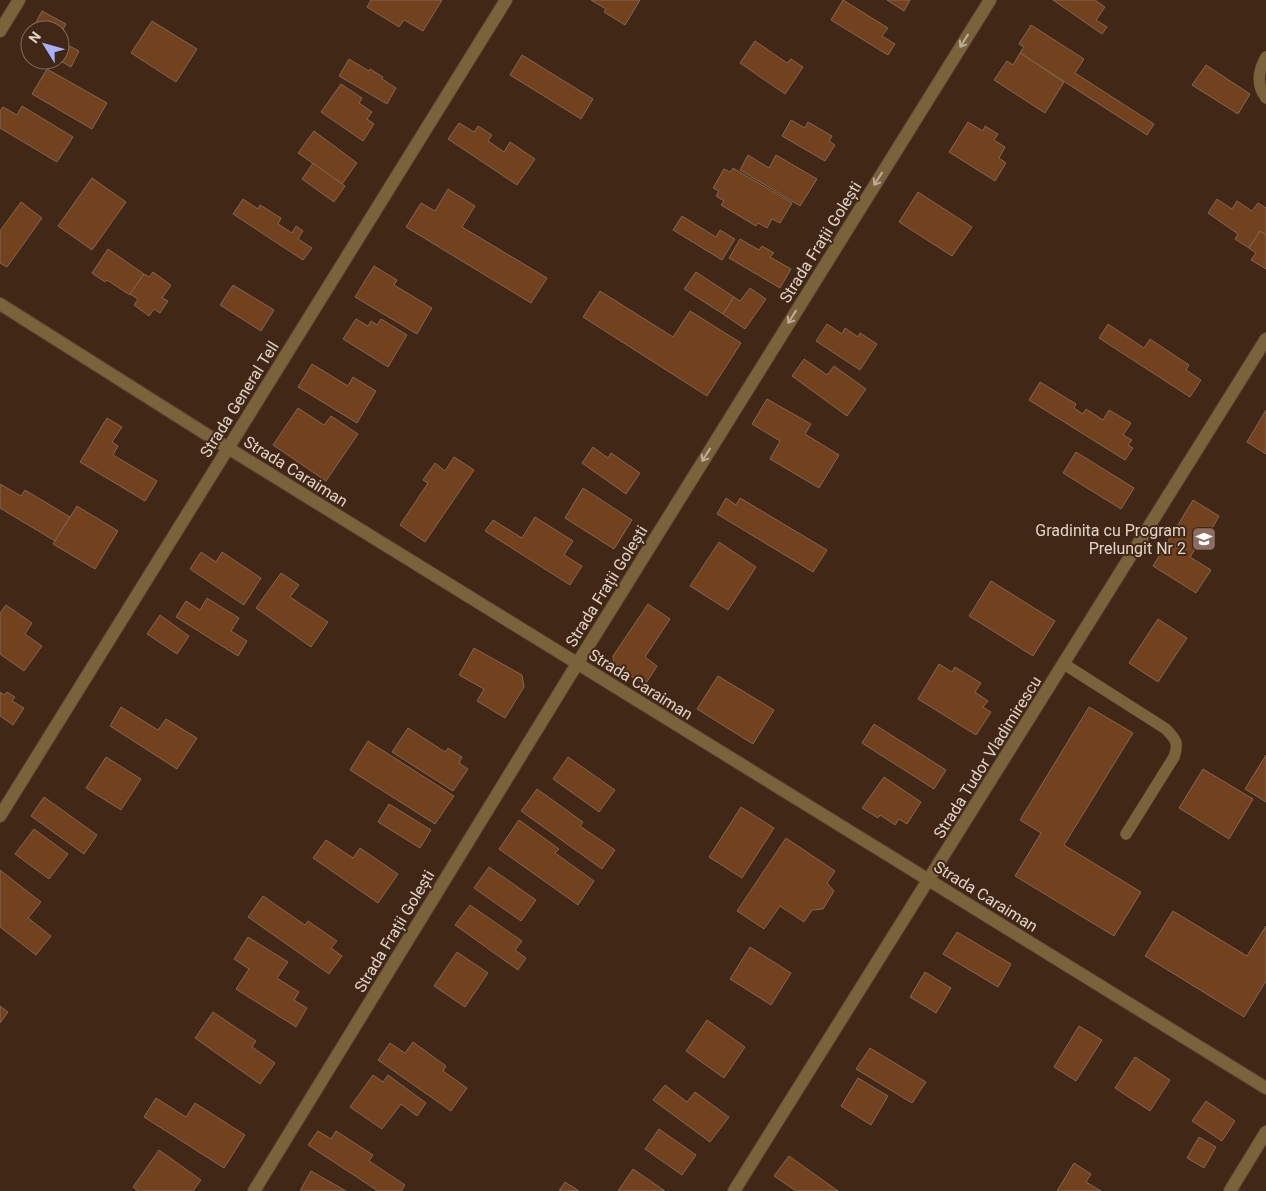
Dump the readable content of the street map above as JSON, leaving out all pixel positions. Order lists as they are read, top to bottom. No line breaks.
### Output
{"streets":{"street":["Strada Frații Golești","Strada General Tell","Strada Caraiman","Strada Tudor Vladimirescu"]},"crossings":[["Strada Frații Golești","Strada Caraiman"],["Strada General Tell","Strada Caraiman"],["Strada Caraiman","Strada Tudor Vladimirescu"]],"one_way":["Strada Frații Golești"],"places":{"school or university":["Gradinita cu Program Prelungit Nr 2"]},"north":"top left"}
